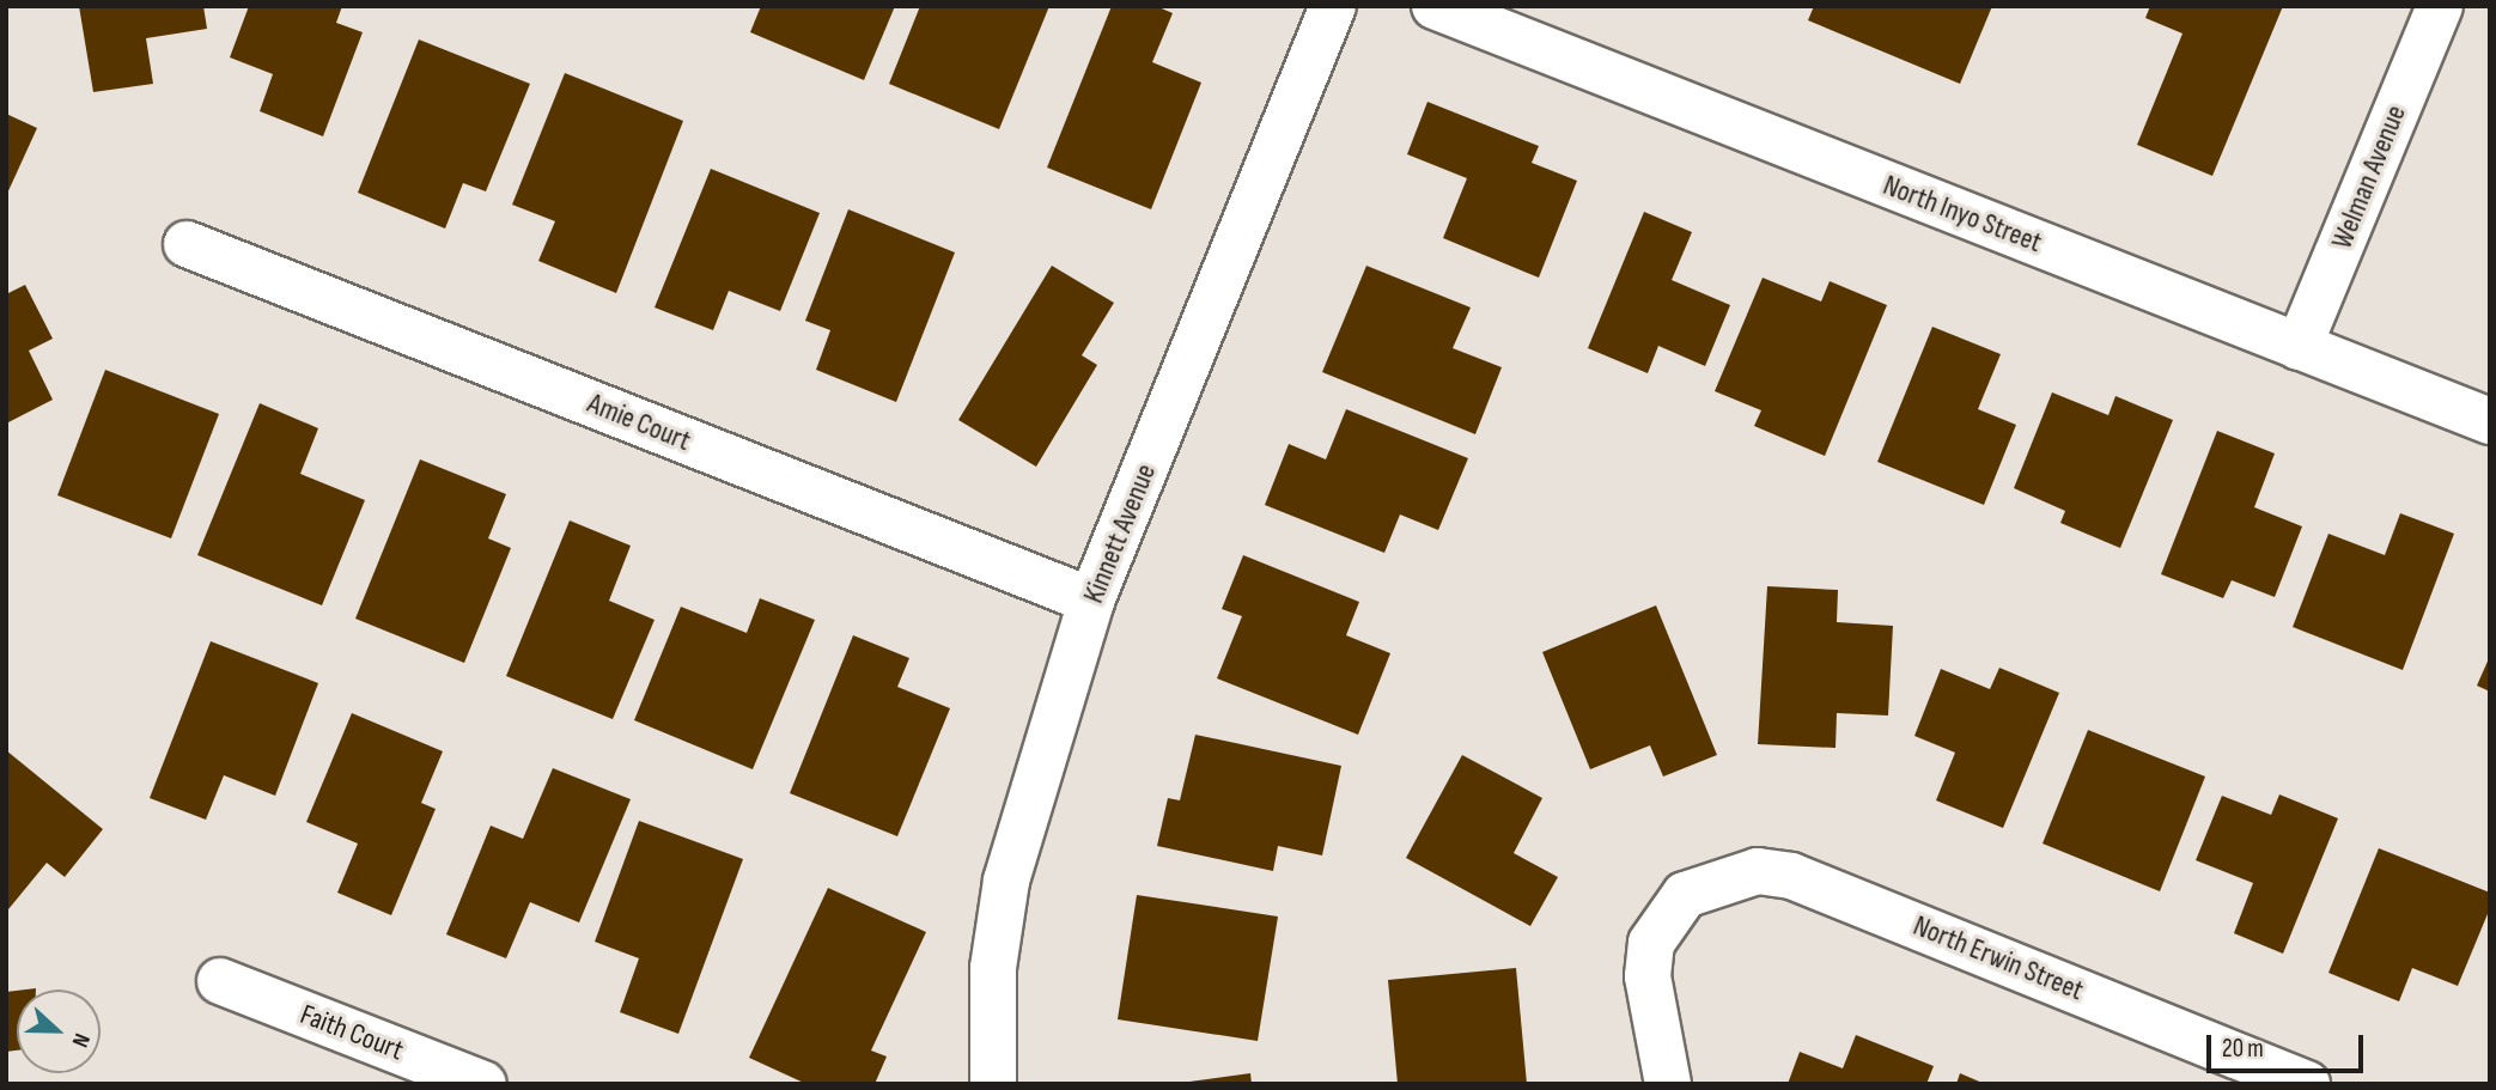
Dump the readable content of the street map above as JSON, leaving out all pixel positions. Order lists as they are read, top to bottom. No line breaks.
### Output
{"streets":{"street":["Welman Avenue","North Inyo Street","Amie Court","Kinnett Avenue","North Erwin Street","Faith Court"]},"crossings":[["Welman Avenue","North Inyo Street"],["Amie Court","Kinnett Avenue"]],"scale_bar":"20 m","north":"right"}
